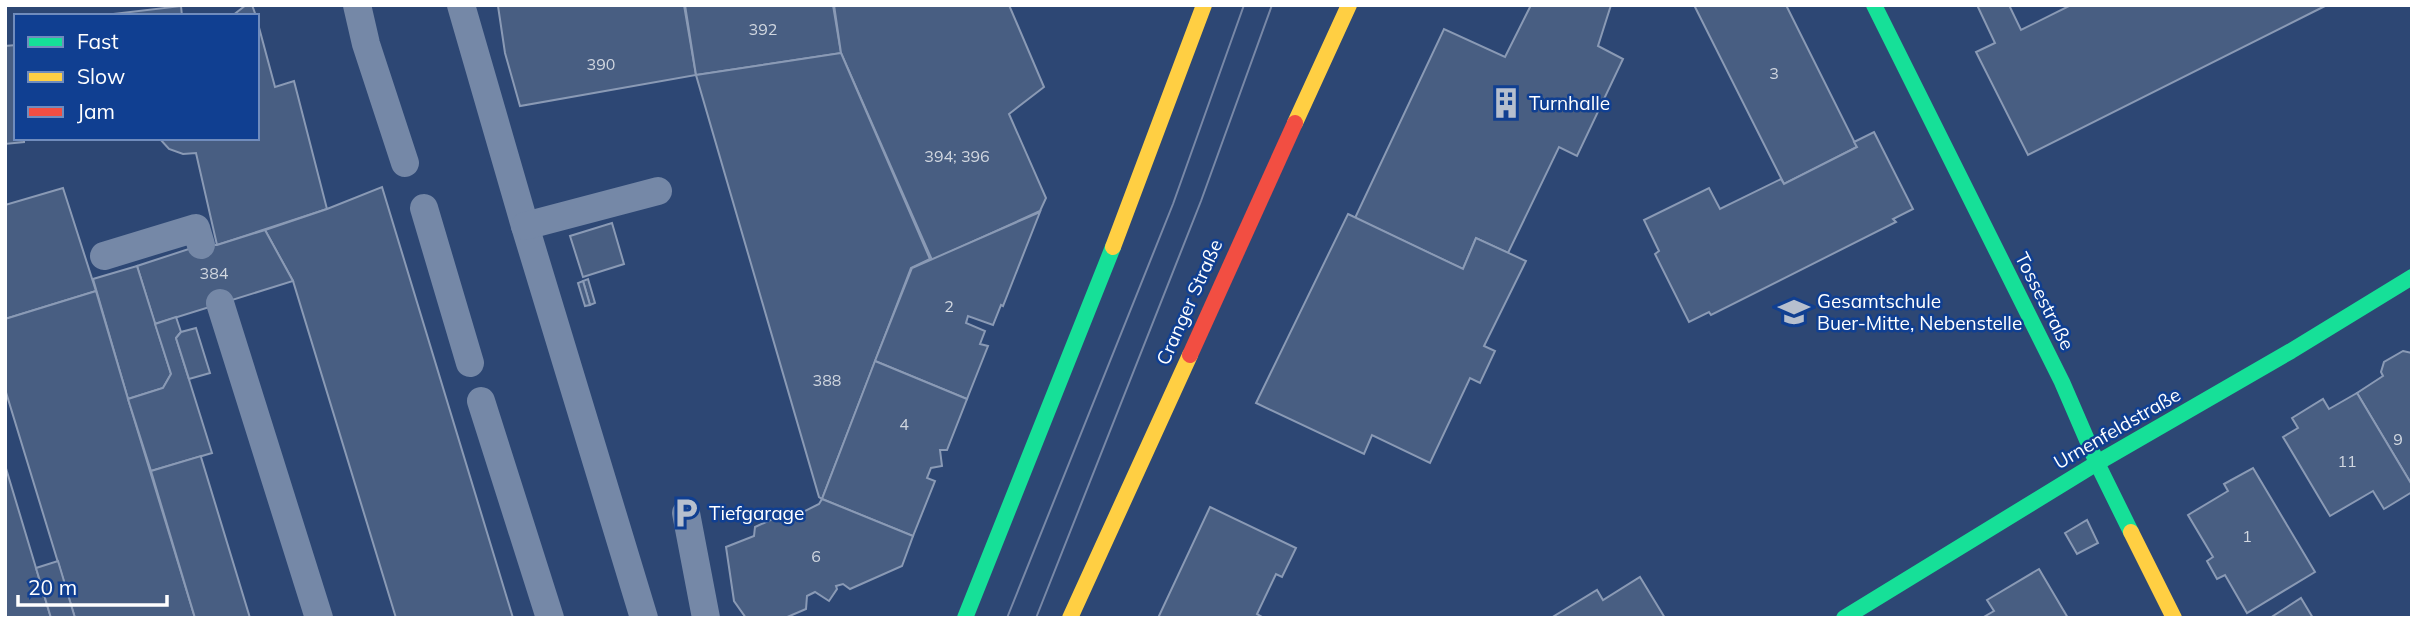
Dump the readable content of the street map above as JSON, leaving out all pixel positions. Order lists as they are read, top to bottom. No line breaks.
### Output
{"streets":{"street":["Tossestraße","Cranger Straße","Urnenfeldstraße"]},"crossings":[["Tossestraße","Urnenfeldstraße"]],"places":{"building":["Turnhalle"],"school or university":["Gesamtschule Buer-Mitte, Nebenstelle"],"parking":["Tiefgarage"]},"house_numbers":["392","390","3","394; 396","384","2","388","4","9","11","1","6"],"legend":["Fast","Slow","Jam"],"scale_bar":"20 m"}
